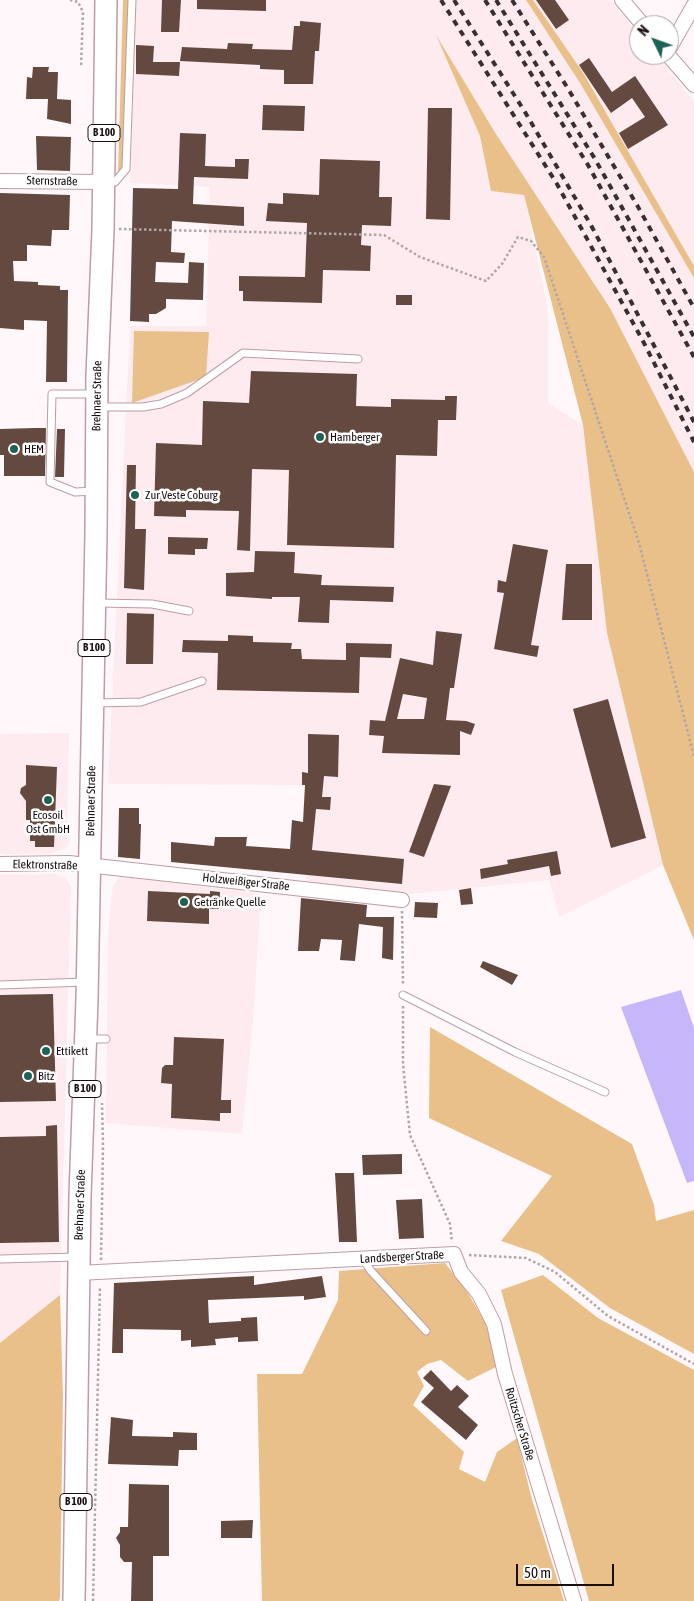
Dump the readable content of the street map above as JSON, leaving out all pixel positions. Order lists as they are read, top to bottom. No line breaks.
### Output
{"streets":{"main road":["B 100","Brehnaer Straße"],"street":["Sternstraße","Elektronstraße","Holzweißiger Straße","Landsberger Straße","Roitzscher Straße"]},"crossings":[["Sternstraße","Brehnaer Straße"],["Brehnaer Straße","Elektronstraße"],["Brehnaer Straße","Holzweißiger Straße"],["Brehnaer Straße","Landsberger Straße"],["Elektronstraße","Holzweißiger Straße"],["Landsberger Straße","Roitzscher Straße"]],"places":["Hamberger","HEM","Zur Veste Coburg","Ecosoil Ost GmbH","Getränke Quelle","Ettikett","Bitz"],"scale_bar":"50 m","north":"top left"}
